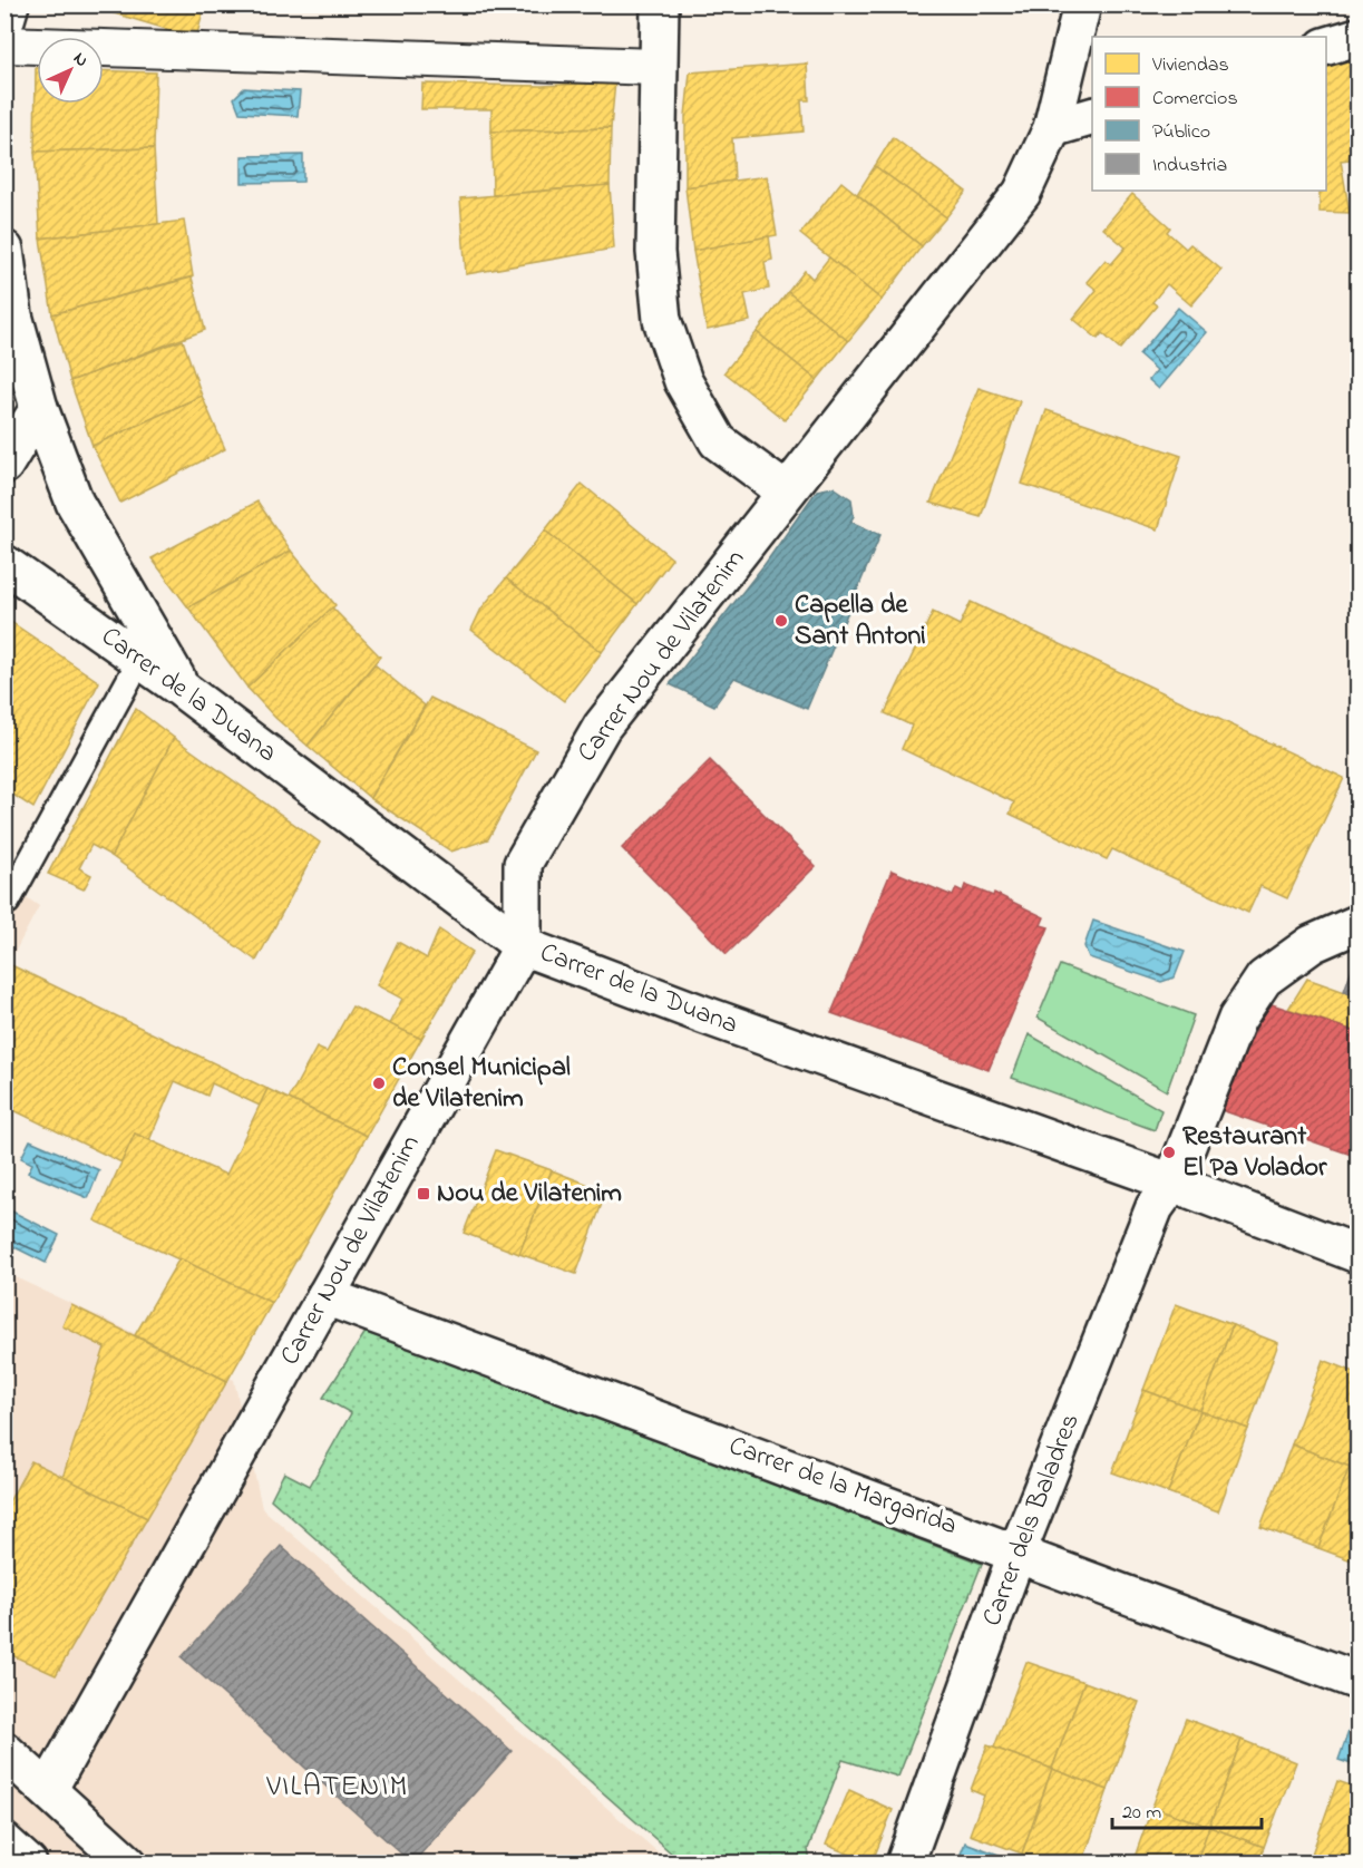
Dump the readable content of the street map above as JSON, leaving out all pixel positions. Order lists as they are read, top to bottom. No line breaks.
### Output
{"streets":{"main road":["Carrer Nou de Vilatenim","Carrer de la Duana","Carrer de la Margarida","Carrer dels Baladres"]},"crossings":[["Carrer Nou de Vilatenim","Carrer de la Duana"],["Carrer Nou de Vilatenim","Carrer de la Margarida"],["Carrer de la Duana","Carrer dels Baladres"],["Carrer de la Margarida","Carrer dels Baladres"]],"districts":["VILATENIM"],"places":{"other":["Capella de Sant Antoni","Consel Municipal de Vilatenim","Restaurant El Pa Volador"],"transit":["Nou de Vilatenim"]},"legend":["Viviendas","Comercios","Público","Industria"],"scale_bar":"20 m","north":"top right"}
